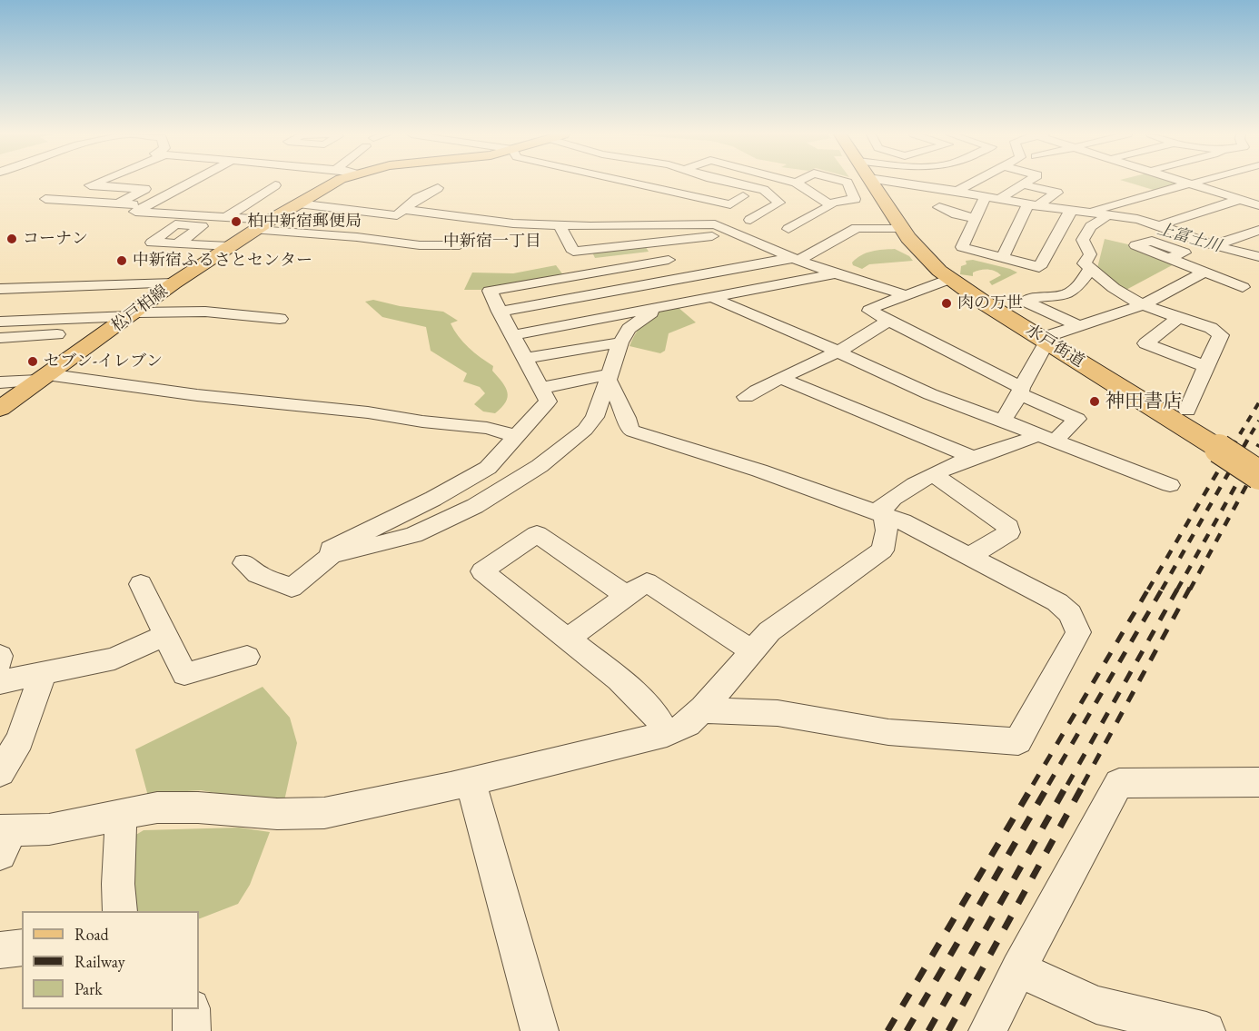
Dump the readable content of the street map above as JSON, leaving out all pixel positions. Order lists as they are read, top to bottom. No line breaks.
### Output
{"streets":{"highway":["水戸街道"],"main road":["松戸柏線"]},"districts":["中新宿一丁目"],"water":["上富士川"],"places":["柏中新宿郵便局","コーナン","中新宿ふるさとセンター","肉の万世","セブン-イレブン","神田書店"],"legend":["Road","Railway","Park"]}
